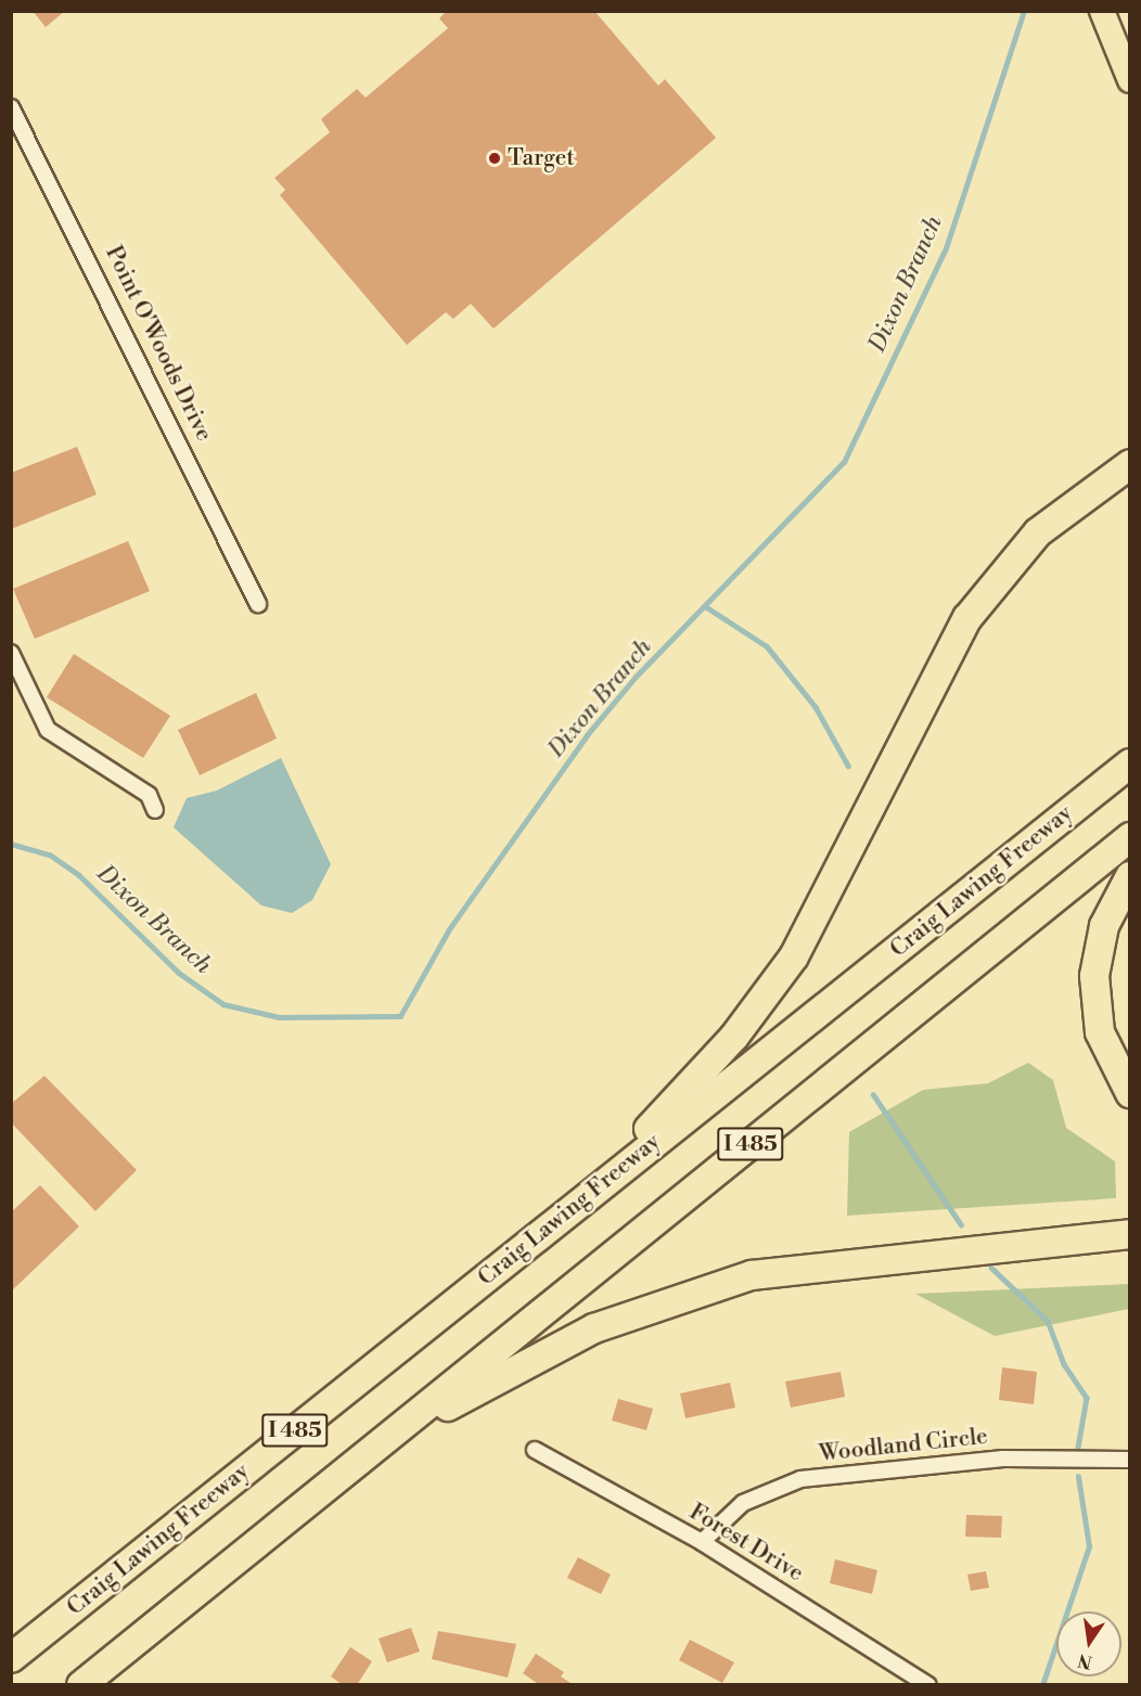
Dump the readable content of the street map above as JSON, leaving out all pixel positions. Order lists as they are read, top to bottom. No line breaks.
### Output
{"streets":{"highway":["Craig Lawing Freeway","I 485"],"street":["Point O'Woods Drive","Woodland Circle","Forest Drive"]},"crossings":[["Woodland Circle","Forest Drive"]],"water":["Dixon Branch"],"places":["Target"],"north":"bottom"}
